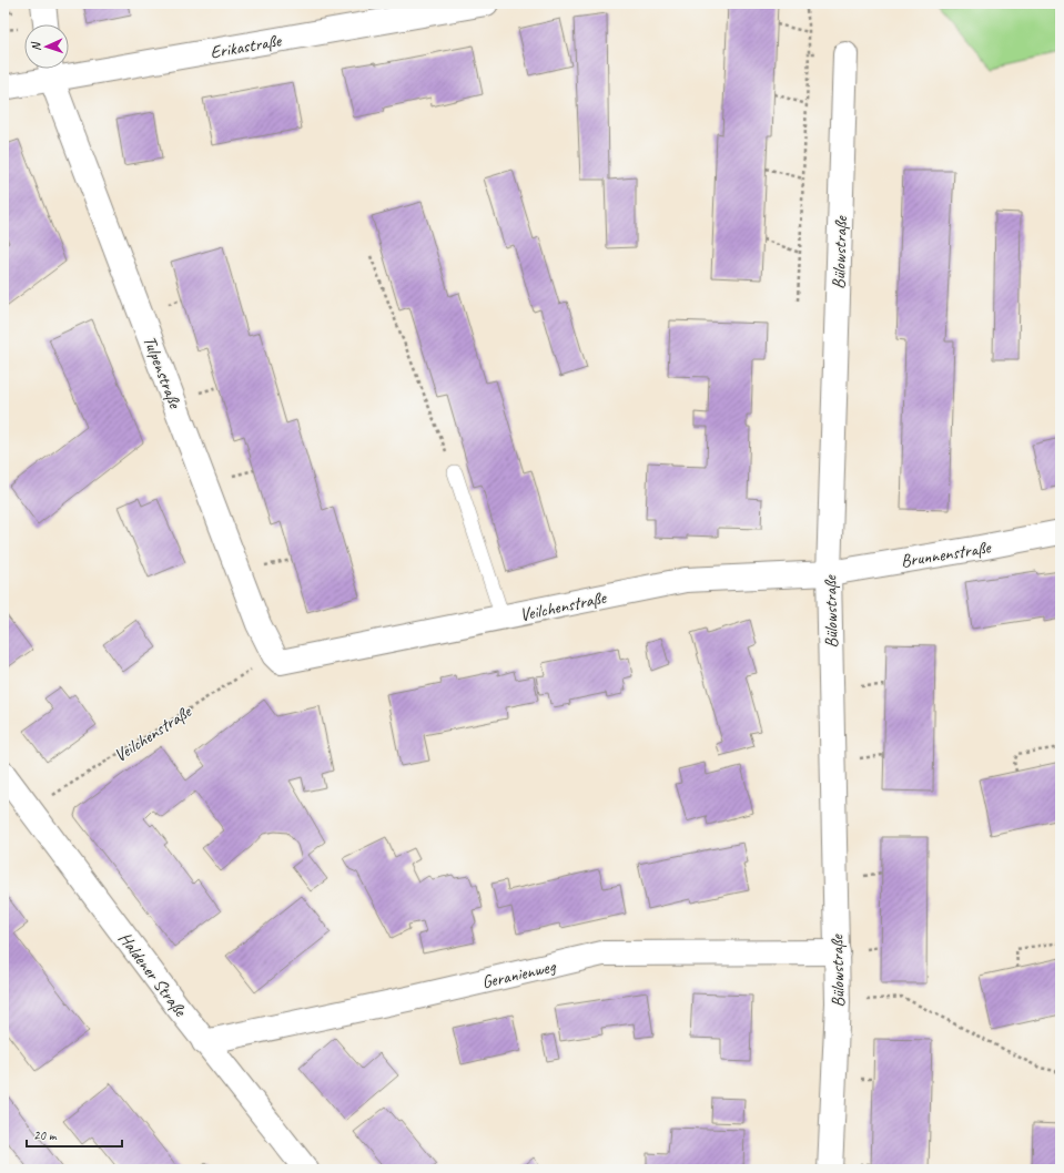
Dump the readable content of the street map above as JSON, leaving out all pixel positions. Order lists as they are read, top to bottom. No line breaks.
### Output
{"streets":{"street":["Erikastraße","Bülowstraße","Tulpenstraße","Brunnenstraße","Veilchenstraße","Haldener Straße","Geranienweg"]},"crossings":[["Erikastraße","Tulpenstraße"],["Bülowstraße","Brunnenstraße"],["Bülowstraße","Veilchenstraße"],["Bülowstraße","Geranienweg"],["Tulpenstraße","Veilchenstraße"],["Brunnenstraße","Veilchenstraße"],["Veilchenstraße","Haldener Straße"],["Haldener Straße","Geranienweg"]],"scale_bar":"20 m","north":"left"}
